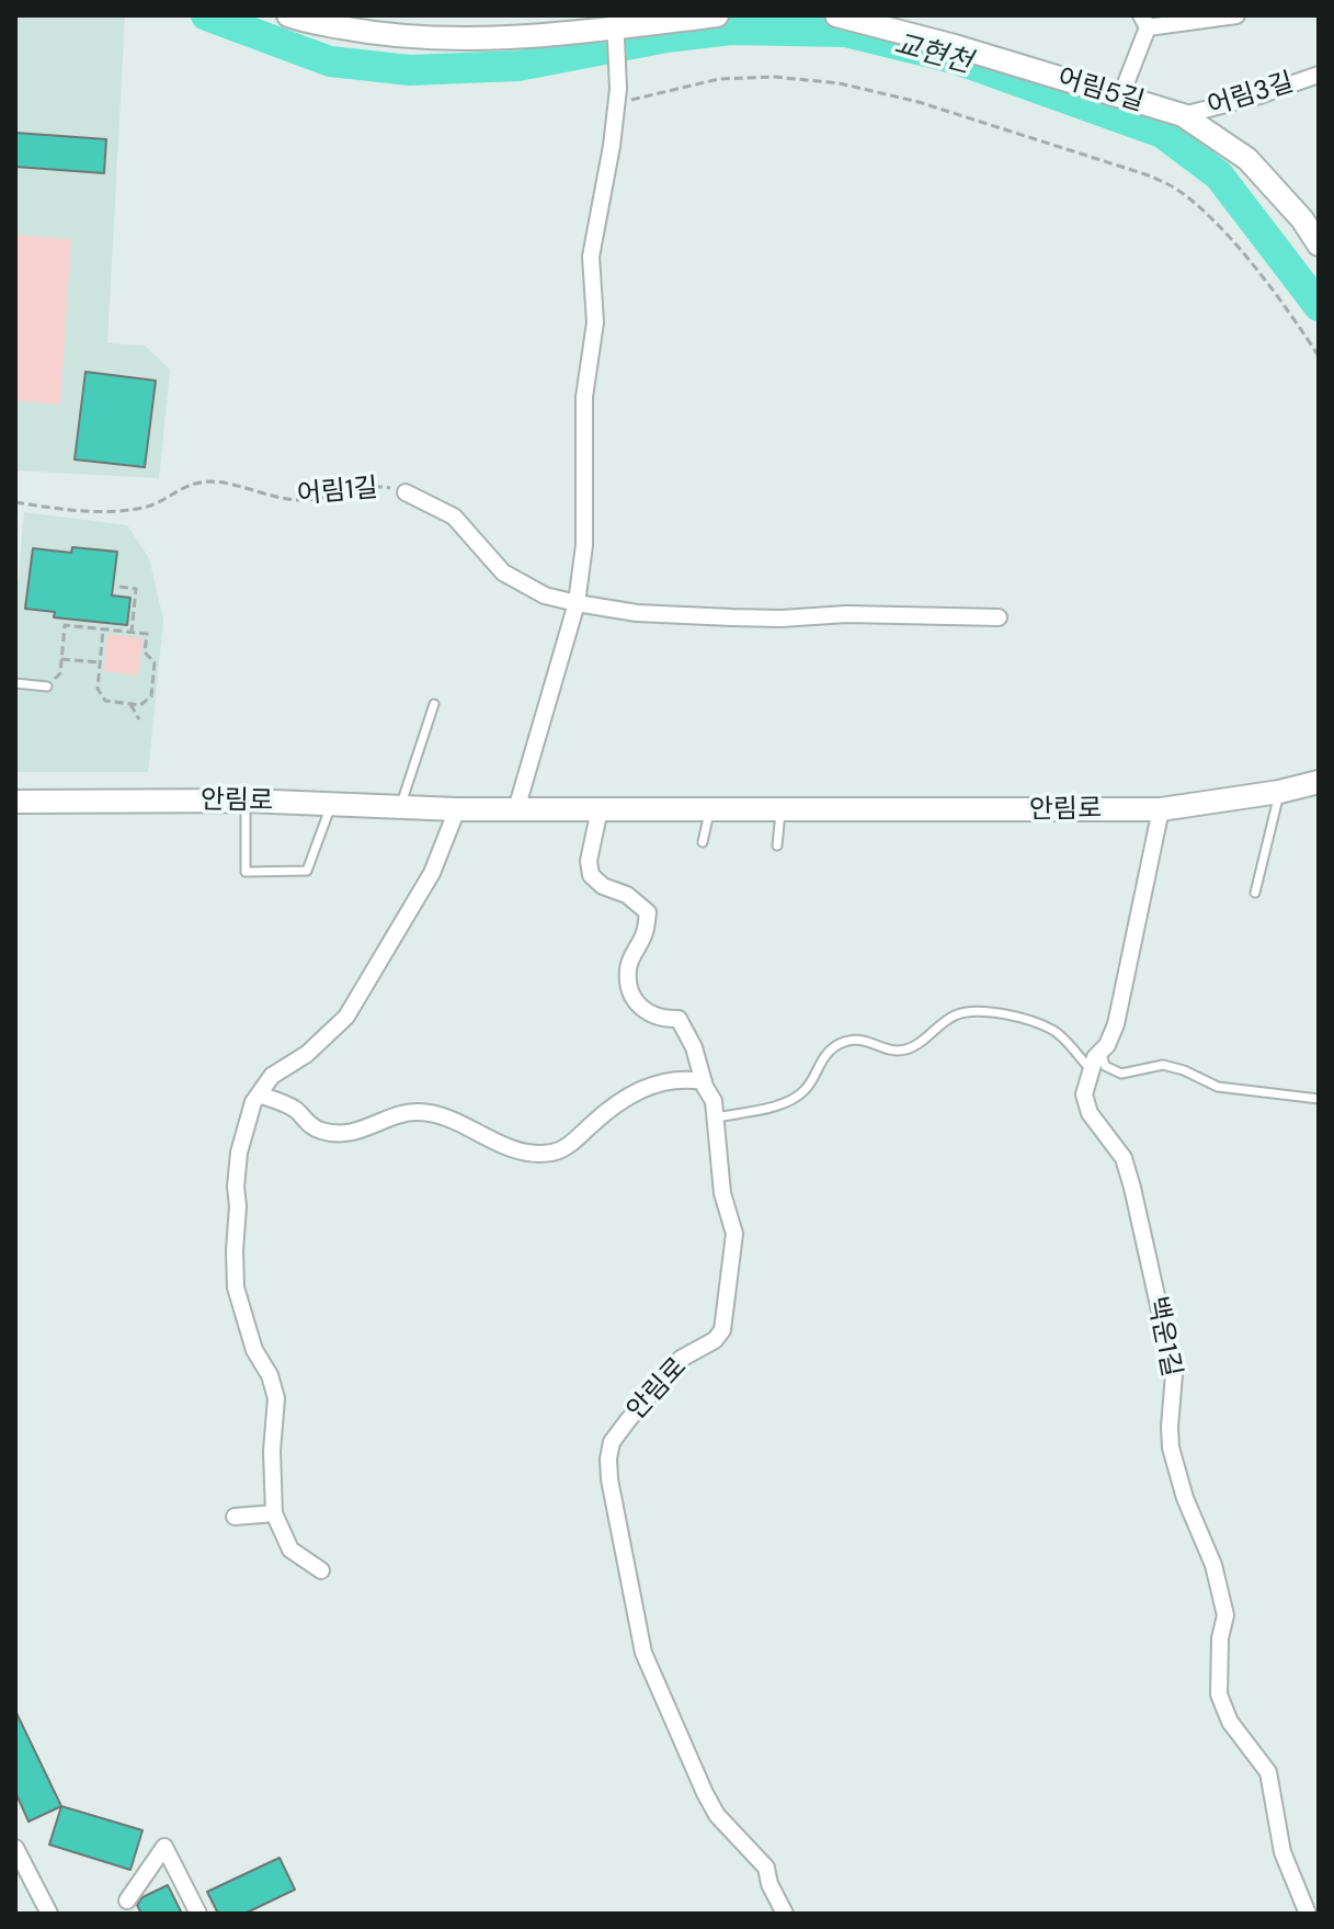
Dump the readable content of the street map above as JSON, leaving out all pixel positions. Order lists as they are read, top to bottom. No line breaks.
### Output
{"streets":{"street":["어림5길","어림3길","어림1길","안림로","백운1길"]},"crossings":[["어림5길","어림3길"]],"water":["교현천"]}
